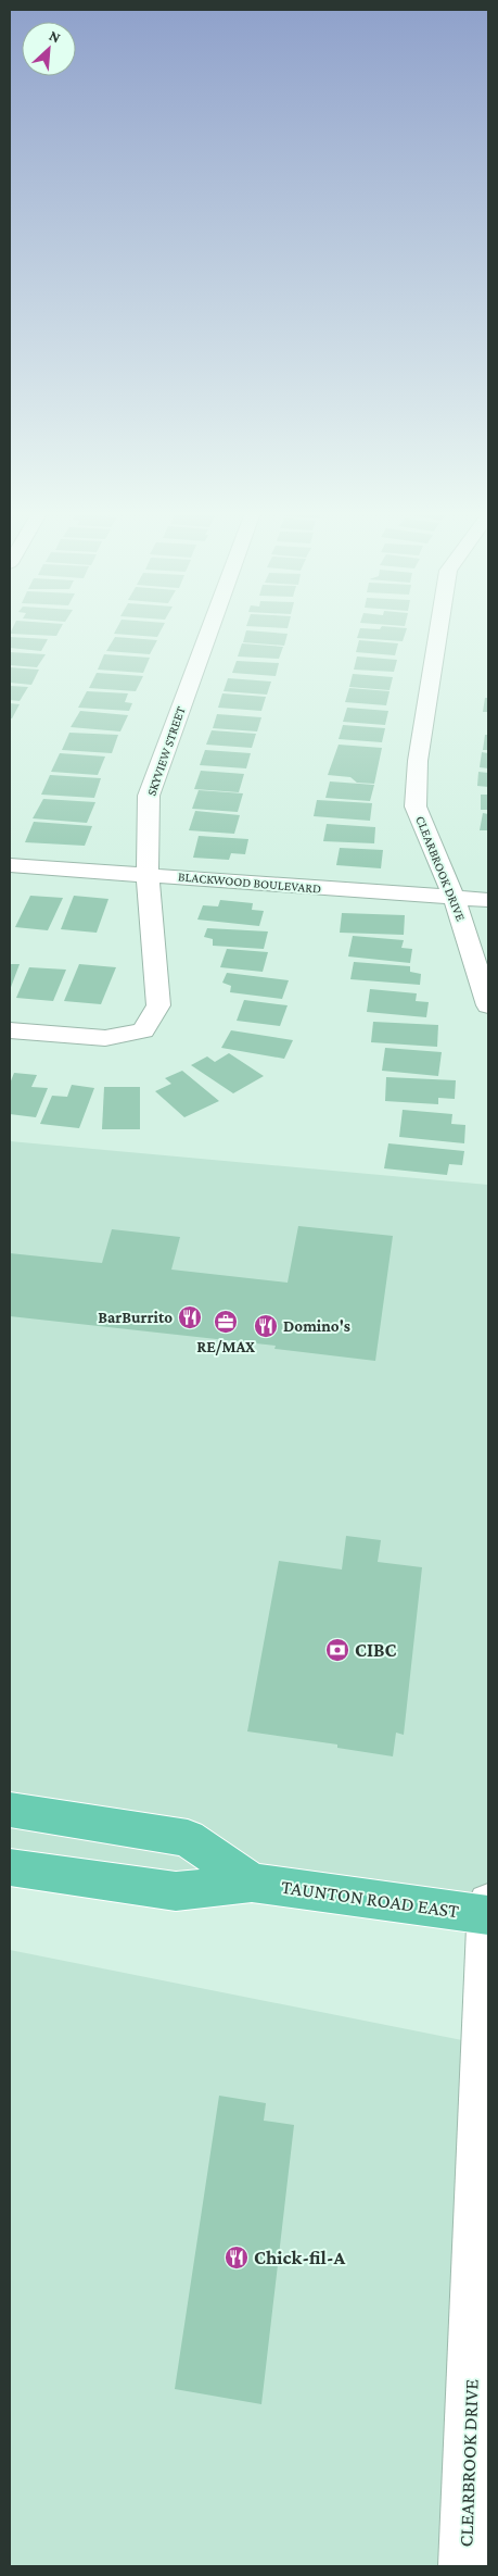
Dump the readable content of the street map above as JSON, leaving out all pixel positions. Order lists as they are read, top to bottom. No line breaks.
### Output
{"streets":{"main road":["TAUNTON ROAD EAST"],"street":["SKYVIEW STREET","CLEARBROOK DRIVE","BLACKWOOD BOULEVARD"]},"crossings":[["SKYVIEW STREET","BLACKWOOD BOULEVARD"],["CLEARBROOK DRIVE","BLACKWOOD BOULEVARD"],["CLEARBROOK DRIVE","TAUNTON ROAD EAST"]],"places":{"restaurant":["BarBurrito","Domino's","Chick-fil-A"],"office":["RE/MAX"],"bank":["CIBC"]},"north":"top right"}
